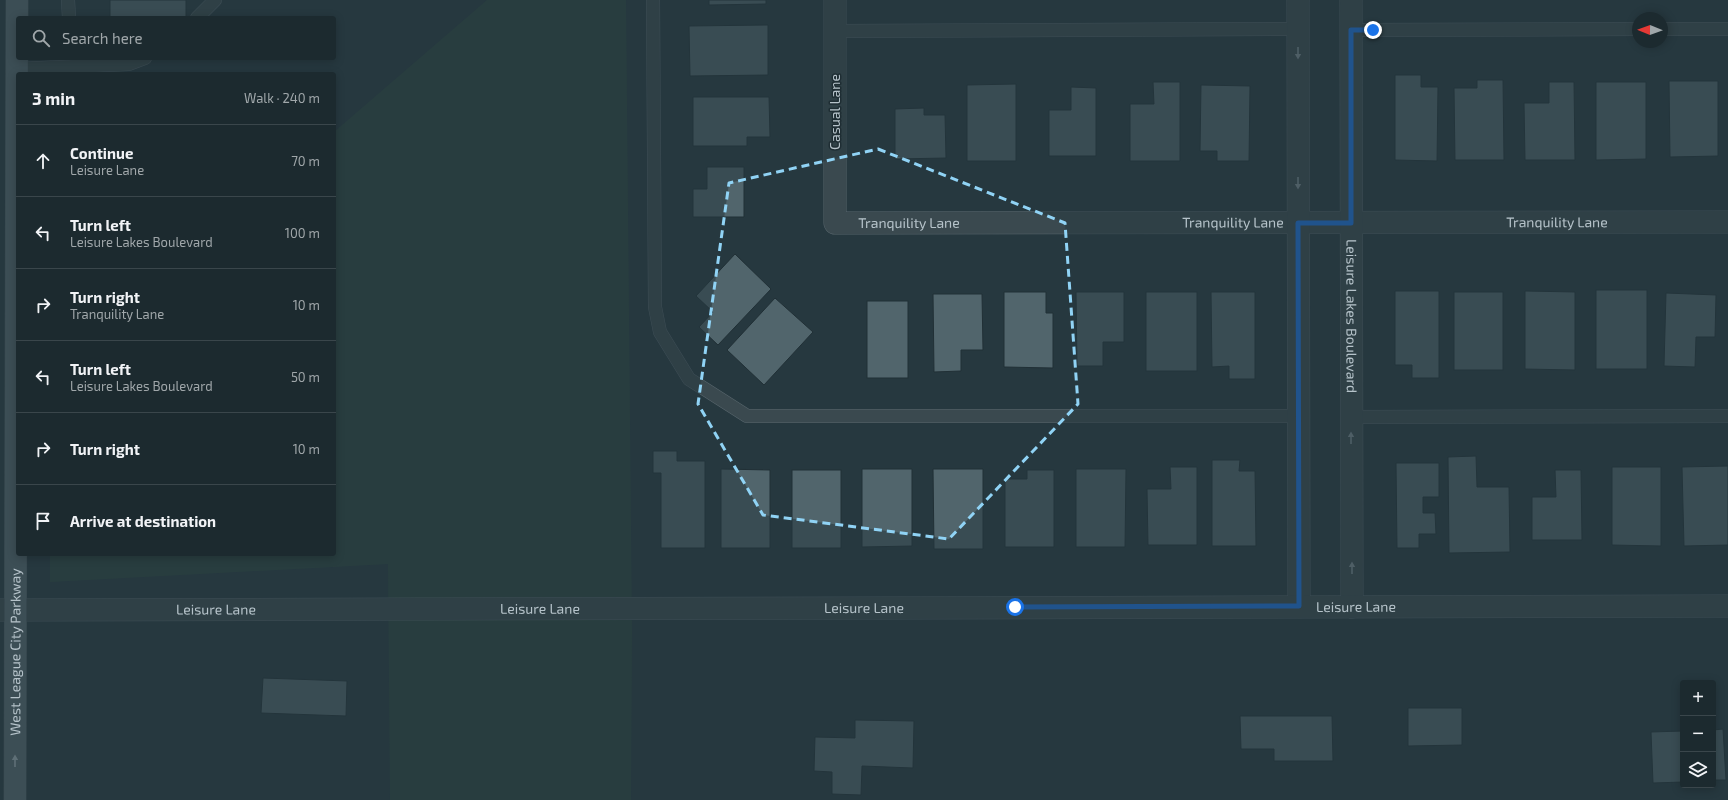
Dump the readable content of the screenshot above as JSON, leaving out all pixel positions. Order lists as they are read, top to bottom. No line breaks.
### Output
{"streets":{"main road":["West League City Parkway"],"street":["Casual Lane","Tranquility Lane","Leisure Lakes Boulevard","Leisure Lane"]},"crossings":[["Casual Lane","Tranquility Lane"],["Tranquility Lane","Leisure Lakes Boulevard"],["Leisure Lakes Boulevard","Leisure Lane"],["Leisure Lane","West League City Parkway"]],"north":"left","page":{"search":"Search here","heading":["3 min","Walk · 240 m"],"list":[["Continue","Leisure Lane","70 m"],["Turn left","Leisure Lakes Boulevard","100 m"],["Turn right","Tranquility Lane","10 m"],["Turn left","Leisure Lakes Boulevard","50 m"],["Turn right","10 m"],"Arrive at destination"],"map_buttons":["+","−"]}}
